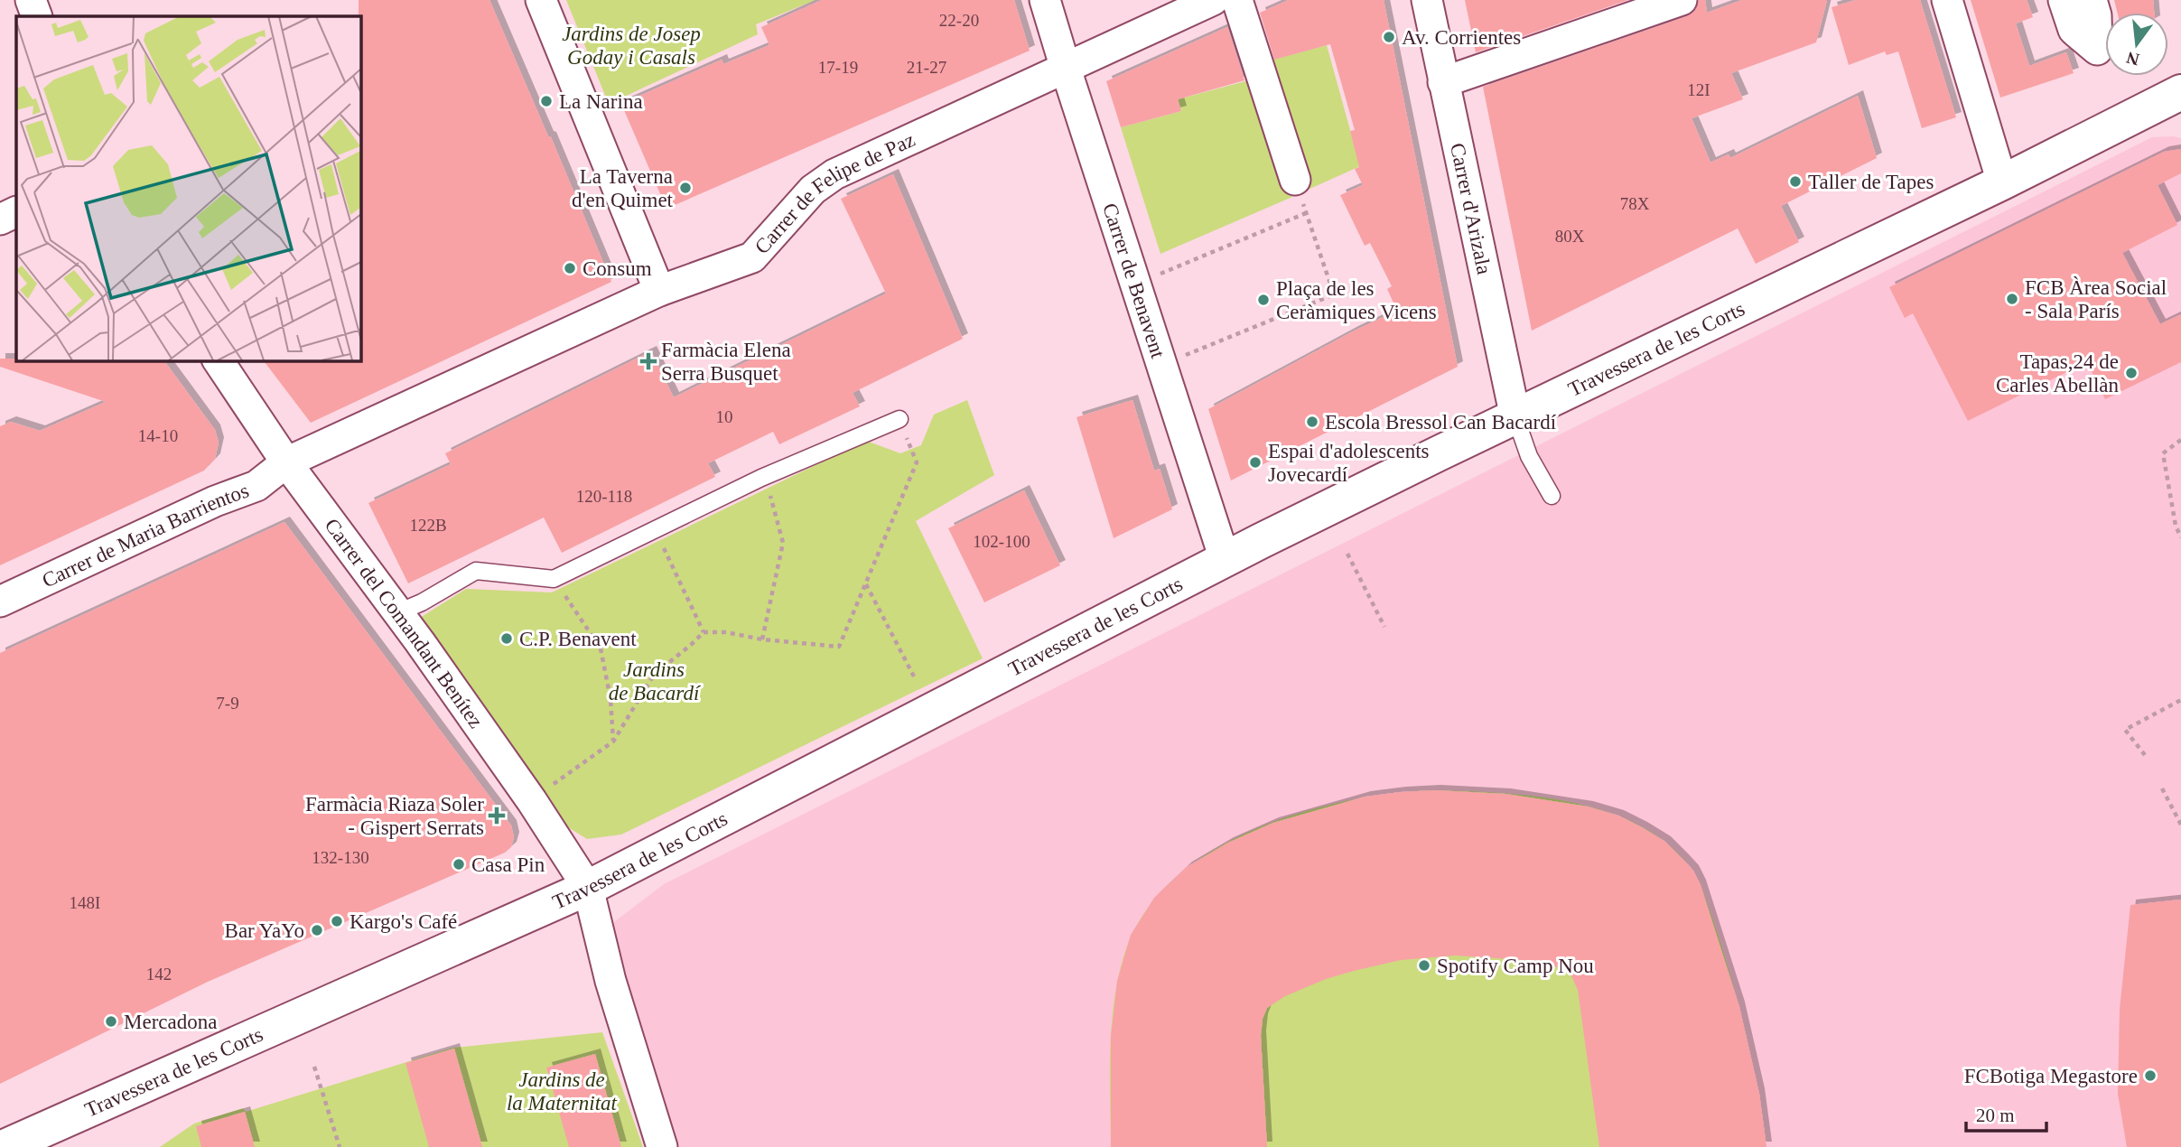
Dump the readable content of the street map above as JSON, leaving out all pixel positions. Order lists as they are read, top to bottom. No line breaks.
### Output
{"streets":{"main road":["Travessera de les Corts"],"street":["Carrer de Felipe de Paz","Carrer d'Arizala","Carrer de Benavent","Carrer de Maria Barrientos","Carrer del Comandant Benítez"]},"crossings":[["Carrer de Felipe de Paz","Carrer de Benavent"],["Carrer de Felipe de Paz","Carrer de Maria Barrientos"],["Carrer de Felipe de Paz","Carrer del Comandant Benítez"],["Carrer d'Arizala","Travessera de les Corts"],["Carrer de Benavent","Travessera de les Corts"],["Travessera de les Corts","Carrer del Comandant Benítez"],["Carrer de Maria Barrientos","Carrer del Comandant Benítez"]],"parks":["Jardins de Josep Goday i Casals","Jardins de Bacardí","Jardins de la Maternitat"],"places":{"other":["Av. Corrientes","La Narina","Taller de Tapes","La Taverna d'en Quimet","Consum","FCB Àrea Social - Sala París","Plaça de les Ceràmiques Vicens","Tapas,24 de Carles Abellàn","Escola Bressol Can Bacardí","Espai d'adolescents Jovecardí","C.P. Benavent","Casa Pin","Kargo's Café","Bar YaYo","Spotify Camp Nou","Mercadona","FCBotiga Megastore"],"health":["Farmàcia Elena Serra Busquet","Farmàcia Riaza Soler - Gispert Serrats"]},"house_numbers":["22-20","17-19","21-27","12I","78X","80X","10","14-10","120-118","122B","102-100","7-9","132-130","148I","142"],"scale_bar":"20 m","north":"bottom"}
